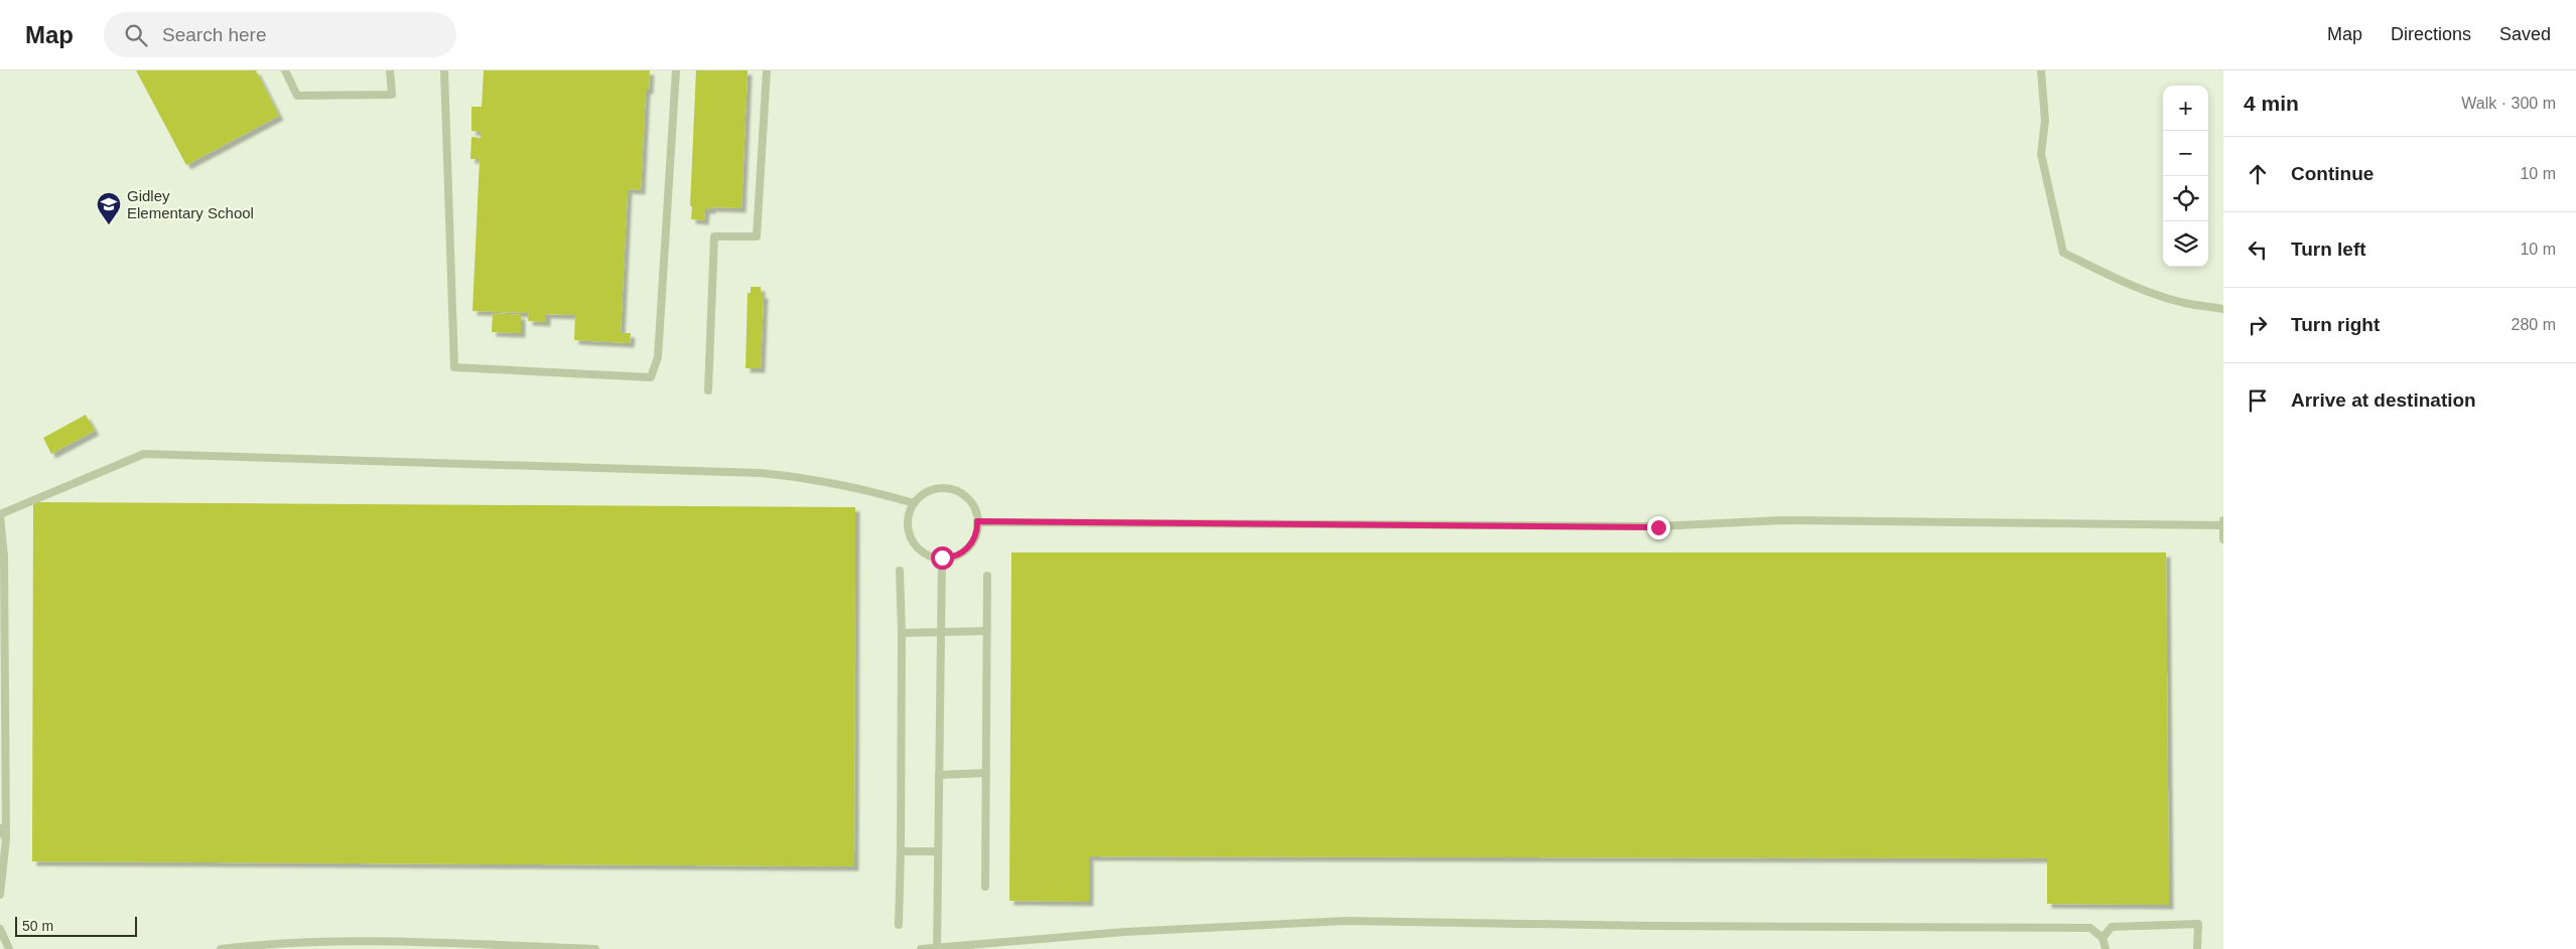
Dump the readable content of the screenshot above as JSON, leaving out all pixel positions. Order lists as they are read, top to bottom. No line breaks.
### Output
{"places":{"school or university":["Gidley Elementary School"]},"scale_bar":"50 m","page":{"header":"Map","search":"Search here","nav":["Map","Directions","Saved"],"heading":["4 min","Walk · 300 m"],"map_buttons":["+","−"],"list":[["Continue","10 m"],["Turn left","10 m"],["Turn right","280 m"],"Arrive at destination"],"scale":"50 m"}}
